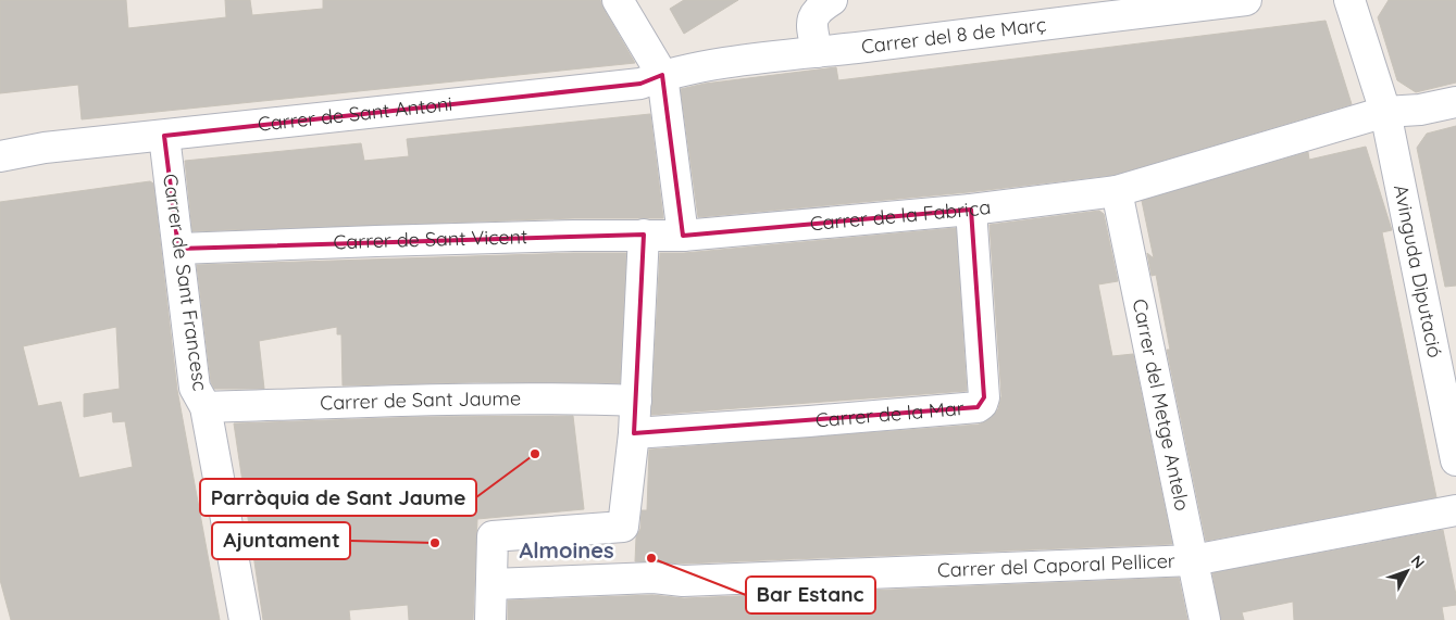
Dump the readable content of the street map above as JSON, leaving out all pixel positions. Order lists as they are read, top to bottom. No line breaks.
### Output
{"streets":{"street":["Carrer del 8 de Març","Carrer de Sant Antoni","Carrer de la Fabrica","Carrer de Sant Vicent","Avinguda Diputació","Carrer de Sant Francesc","Carrer de Sant Jaume","Carrer del Metge Antelo","Carrer de la Mar","Carrer del Caporal Pellicer"]},"crossings":[["Carrer del 8 de Març","Carrer de Sant Antoni"],["Carrer de Sant Antoni","Carrer de Sant Francesc"],["Carrer de la Fabrica","Carrer de Sant Vicent"],["Carrer de la Fabrica","Avinguda Diputació"],["Carrer de la Fabrica","Carrer del Metge Antelo"],["Carrer de la Fabrica","Carrer de la Mar"],["Carrer de Sant Vicent","Carrer de Sant Francesc"],["Carrer de Sant Francesc","Carrer de Sant Jaume"],["Carrer del Metge Antelo","Carrer del Caporal Pellicer"]],"districts":["Almoines"],"places":["Parròquia de Sant Jaume","Ajuntament","Bar Estanc"],"north":"top right"}
